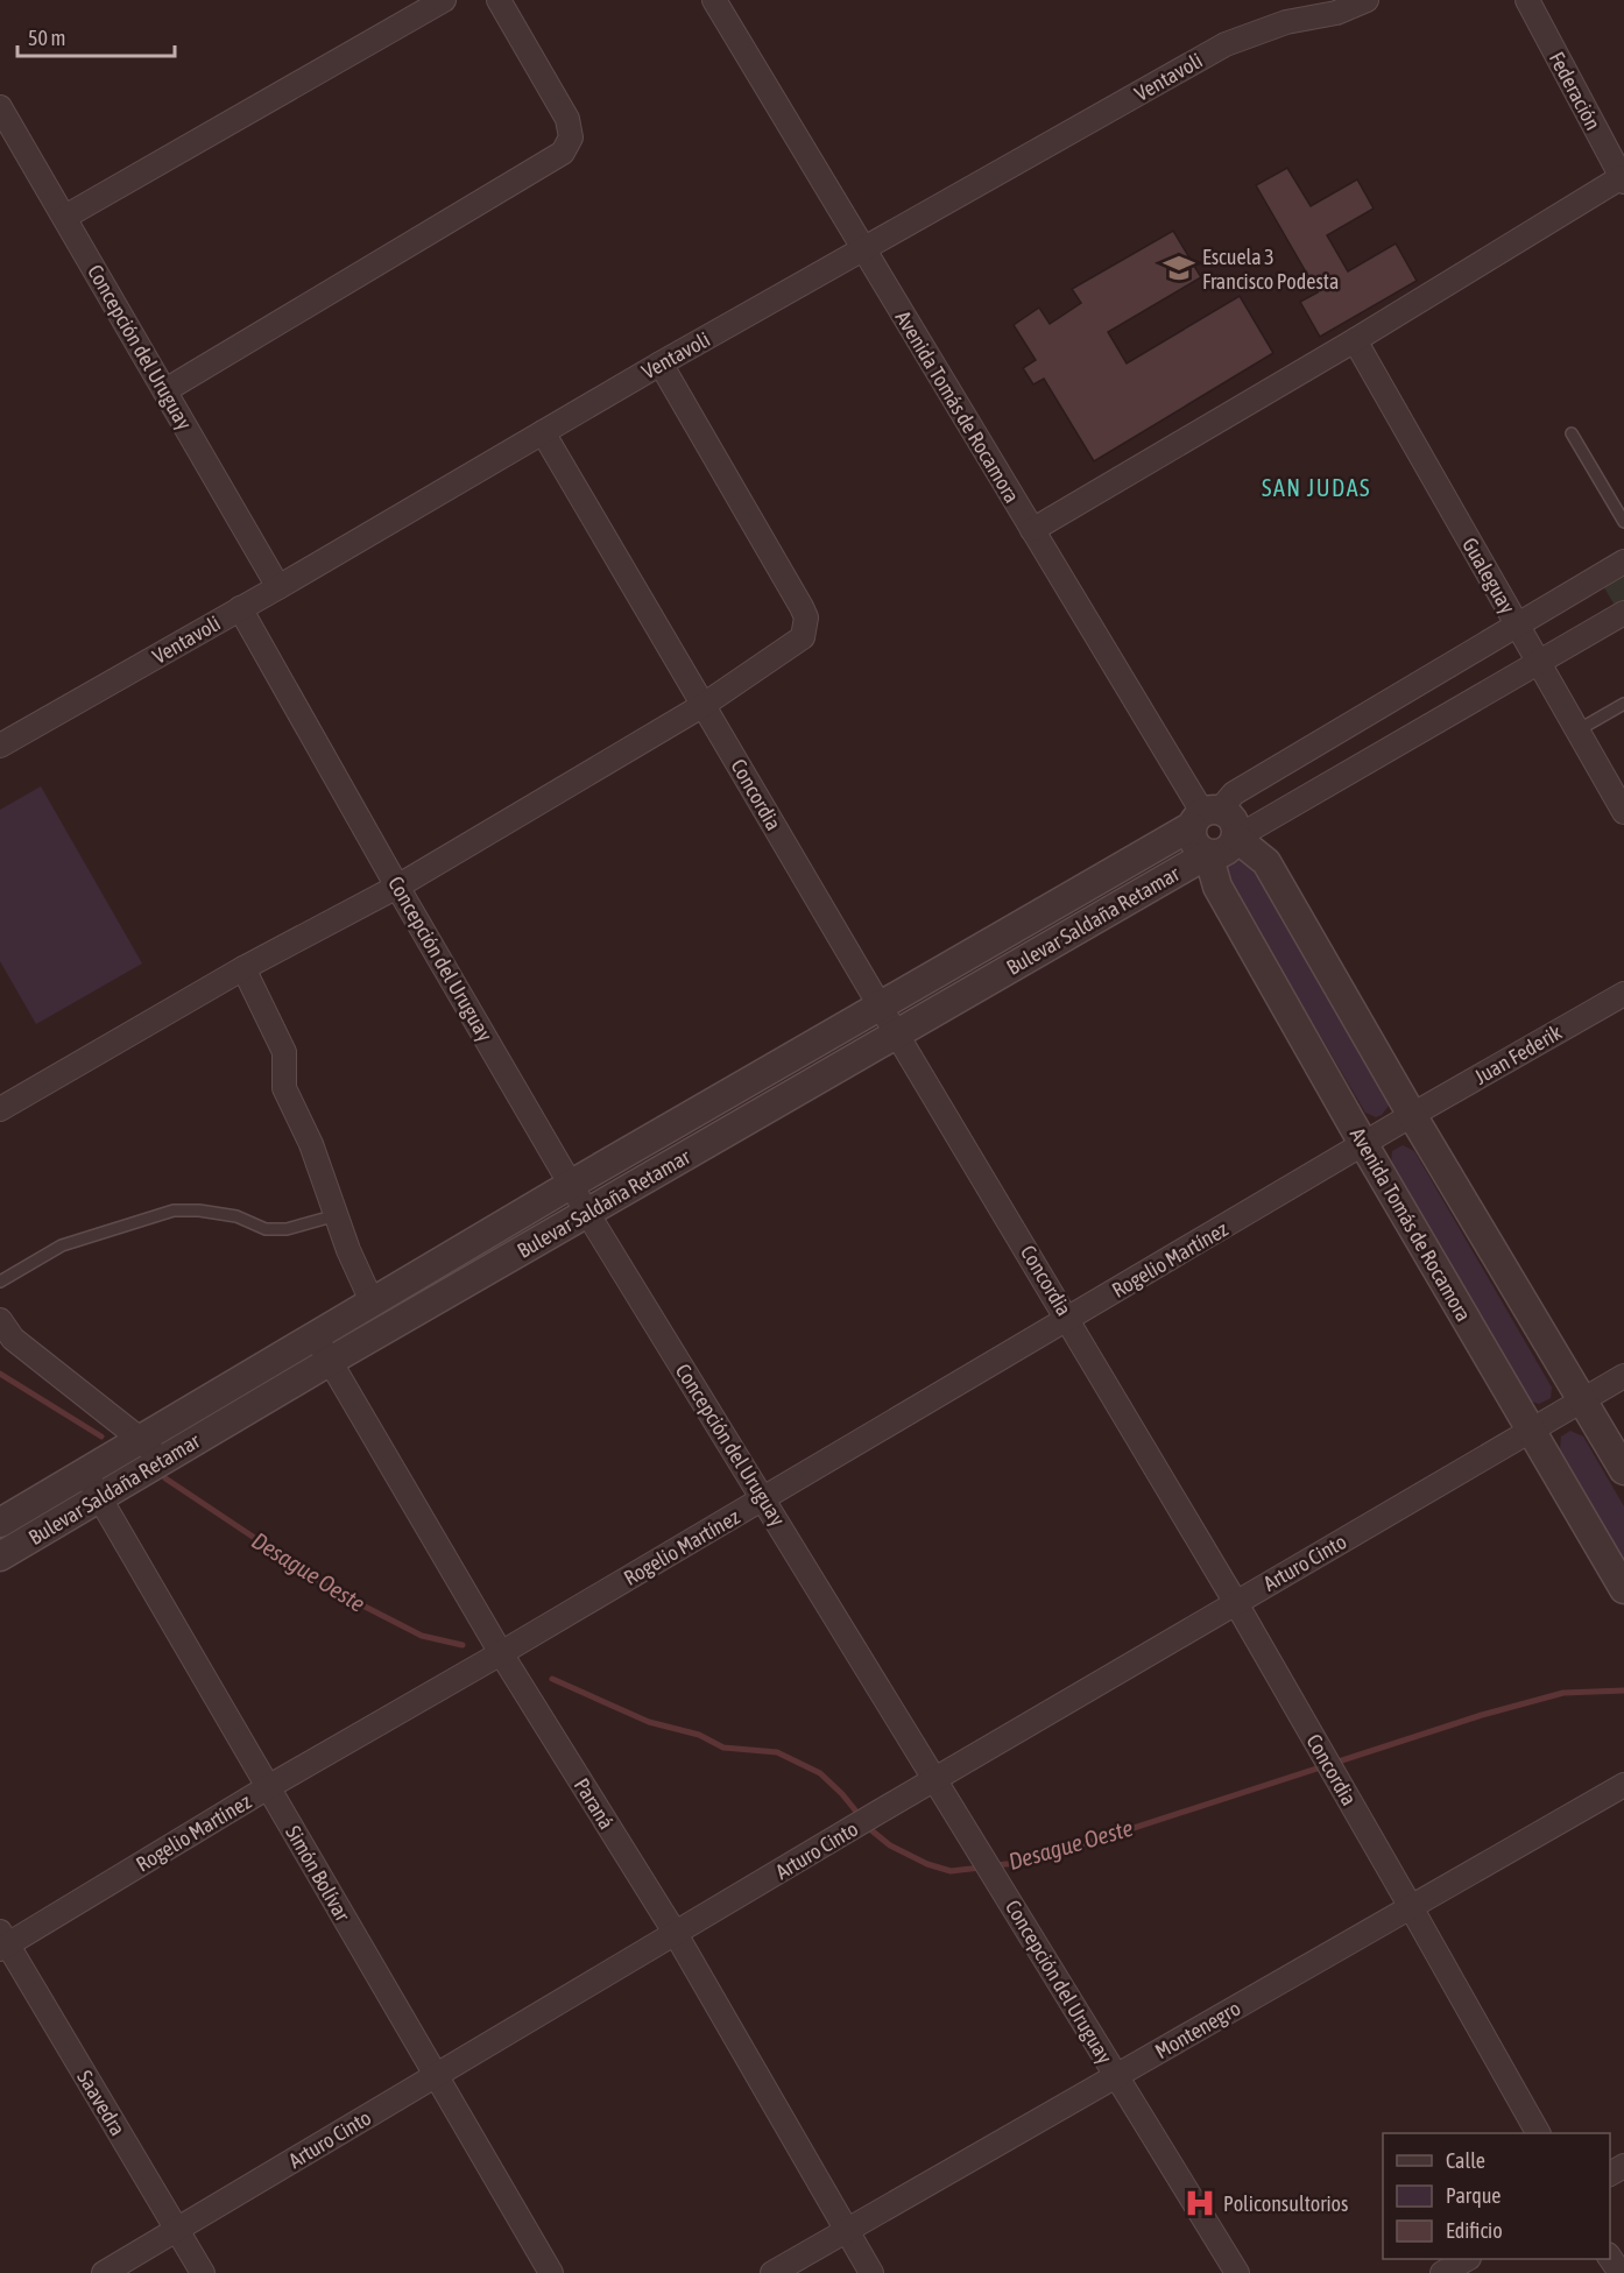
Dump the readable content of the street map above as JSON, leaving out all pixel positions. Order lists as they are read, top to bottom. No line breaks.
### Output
{"streets":{"street":["Ventavoli","Federación","Concepción del Uruguay","Avenida Tomás de Rocamora","Gualeguay","Concordia","Bulevar Saldaña Retamar","Juan Federik","Rogelio Martínez","Arturo Cinto","Paraná","Simón Bolívar","Montenegro","Saavedra"]},"crossings":[["Ventavoli","Concepción del Uruguay"],["Ventavoli","Avenida Tomás de Rocamora"],["Ventavoli","Concordia"],["Concepción del Uruguay","Bulevar Saldaña Retamar"],["Concepción del Uruguay","Rogelio Martínez"],["Concepción del Uruguay","Arturo Cinto"],["Concepción del Uruguay","Montenegro"],["Avenida Tomás de Rocamora","Bulevar Saldaña Retamar"],["Avenida Tomás de Rocamora","Juan Federik"],["Avenida Tomás de Rocamora","Rogelio Martínez"],["Avenida Tomás de Rocamora","Arturo Cinto"],["Gualeguay","Bulevar Saldaña Retamar"],["Concordia","Bulevar Saldaña Retamar"],["Concordia","Rogelio Martínez"],["Concordia","Arturo Cinto"],["Concordia","Montenegro"],["Bulevar Saldaña Retamar","Paraná"],["Bulevar Saldaña Retamar","Simón Bolívar"],["Juan Federik","Rogelio Martínez"],["Rogelio Martínez","Paraná"],["Rogelio Martínez","Simón Bolívar"],["Rogelio Martínez","Saavedra"],["Arturo Cinto","Paraná"],["Arturo Cinto","Simón Bolívar"],["Arturo Cinto","Saavedra"],["Paraná","Montenegro"]],"districts":["SAN JUDAS"],"water":["Desague Oeste"],"places":{"school or university":["Escuela 3 Francisco Podesta"],"hospital":["Policonsultorios"]},"legend":["Calle","Parque","Edificio"],"scale_bar":"50 m"}
